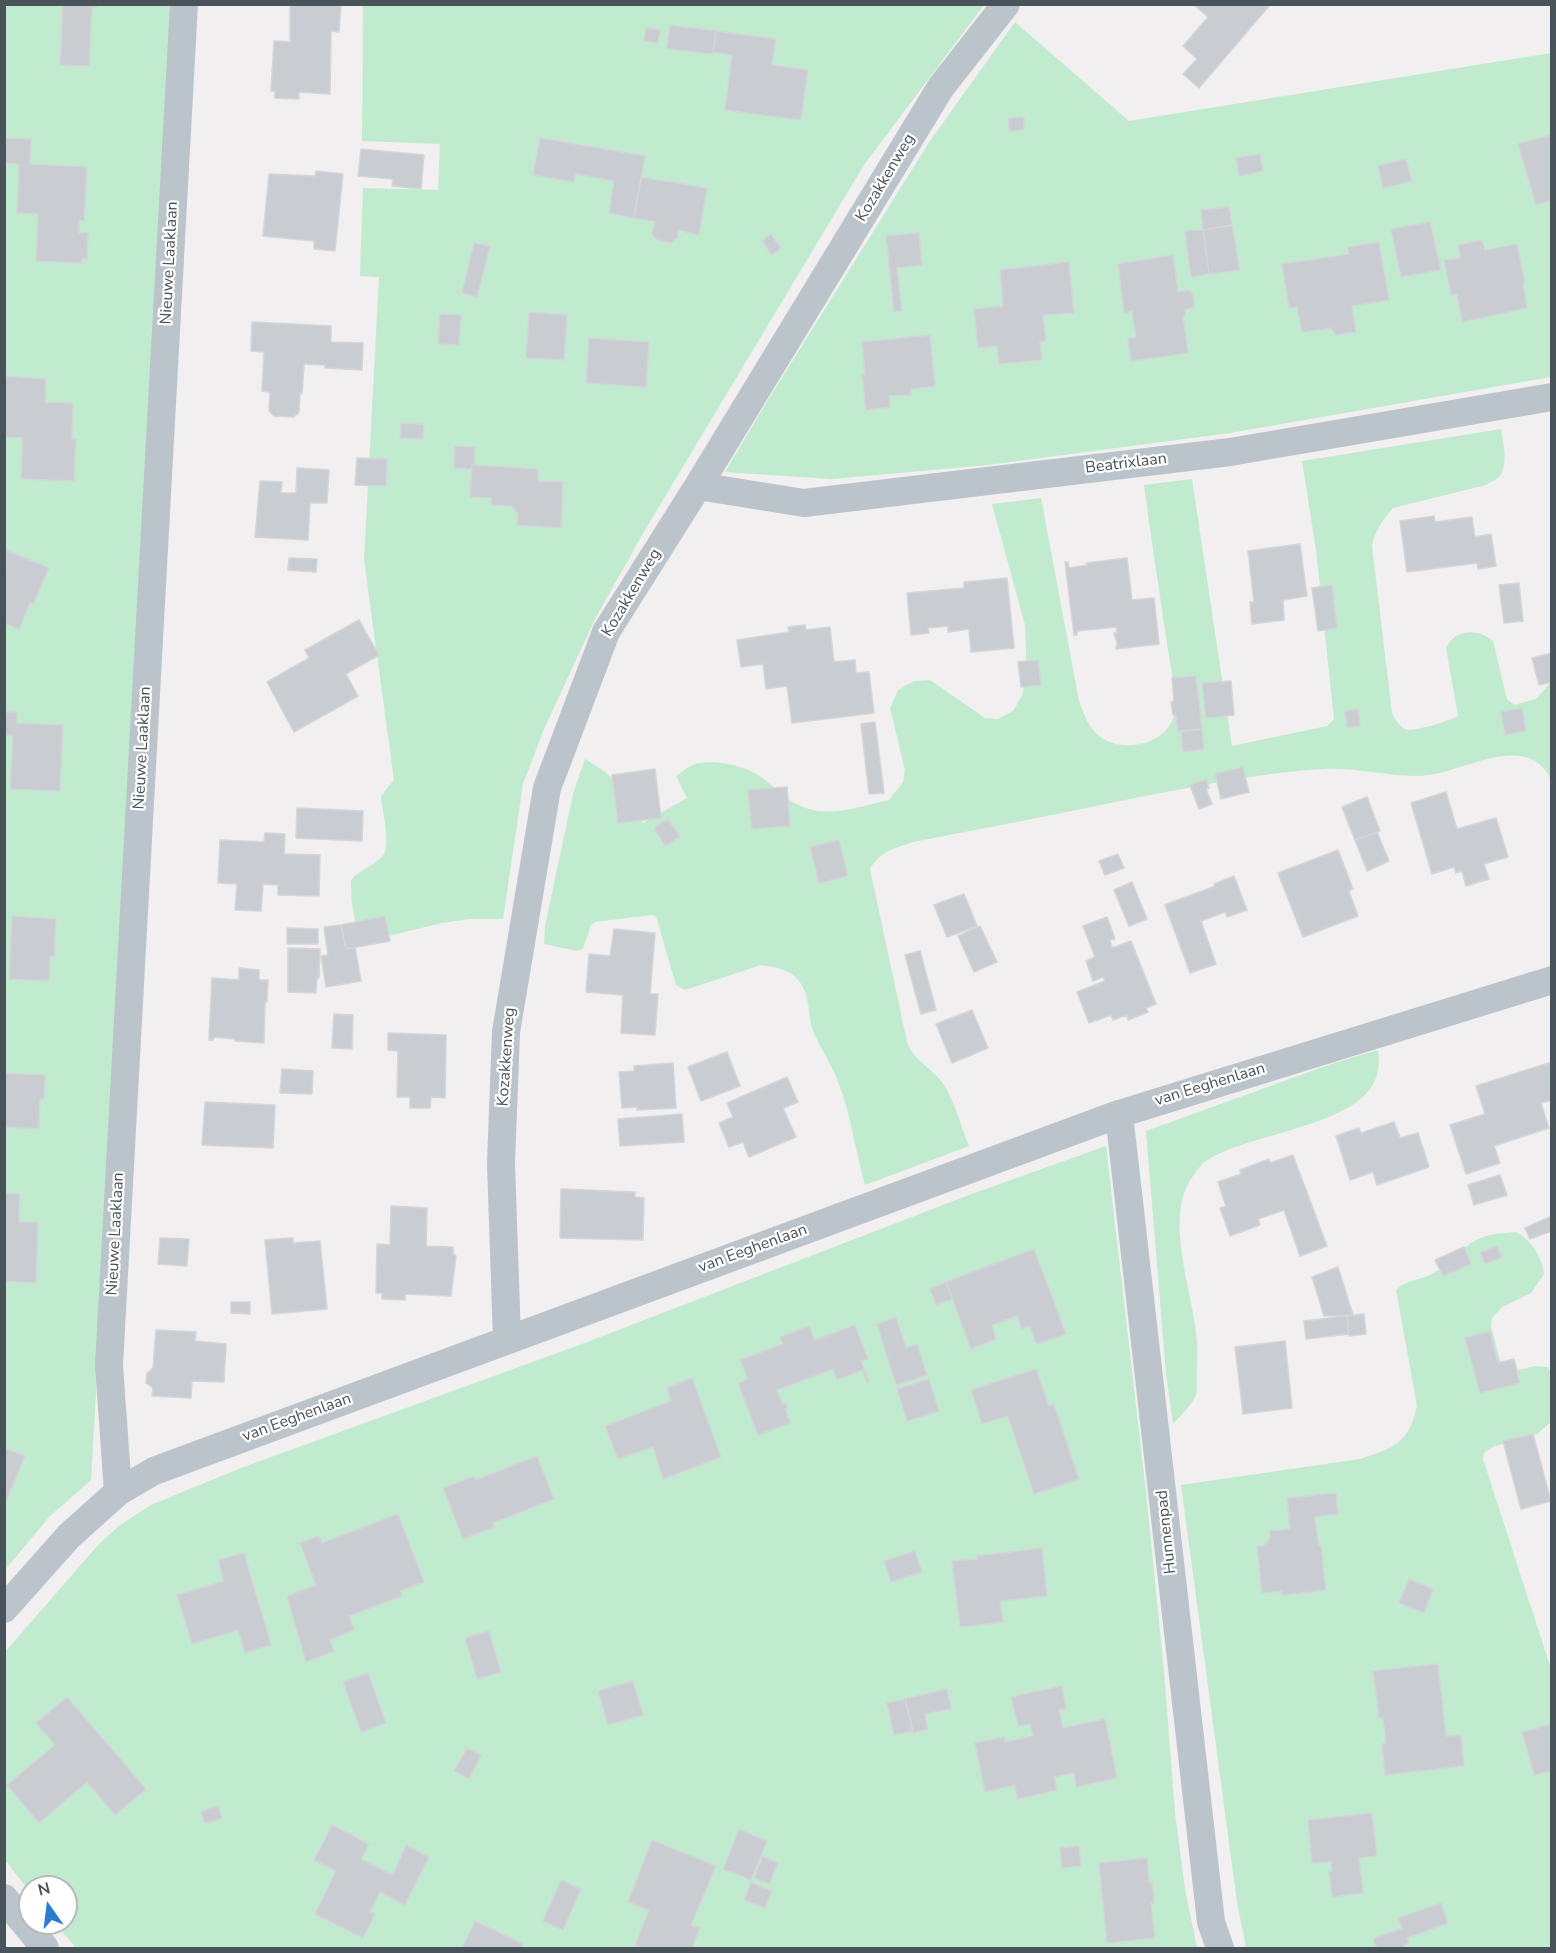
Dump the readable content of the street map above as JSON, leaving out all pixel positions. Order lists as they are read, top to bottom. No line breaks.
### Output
{"streets":{"street":["Kozakkenweg","Nieuwe Laaklaan","Beatrixlaan","van Eeghenlaan","Hunnenpad"]},"crossings":[["Kozakkenweg","Beatrixlaan"],["Kozakkenweg","van Eeghenlaan"],["Nieuwe Laaklaan","van Eeghenlaan"],["van Eeghenlaan","Hunnenpad"]],"north":"top"}
